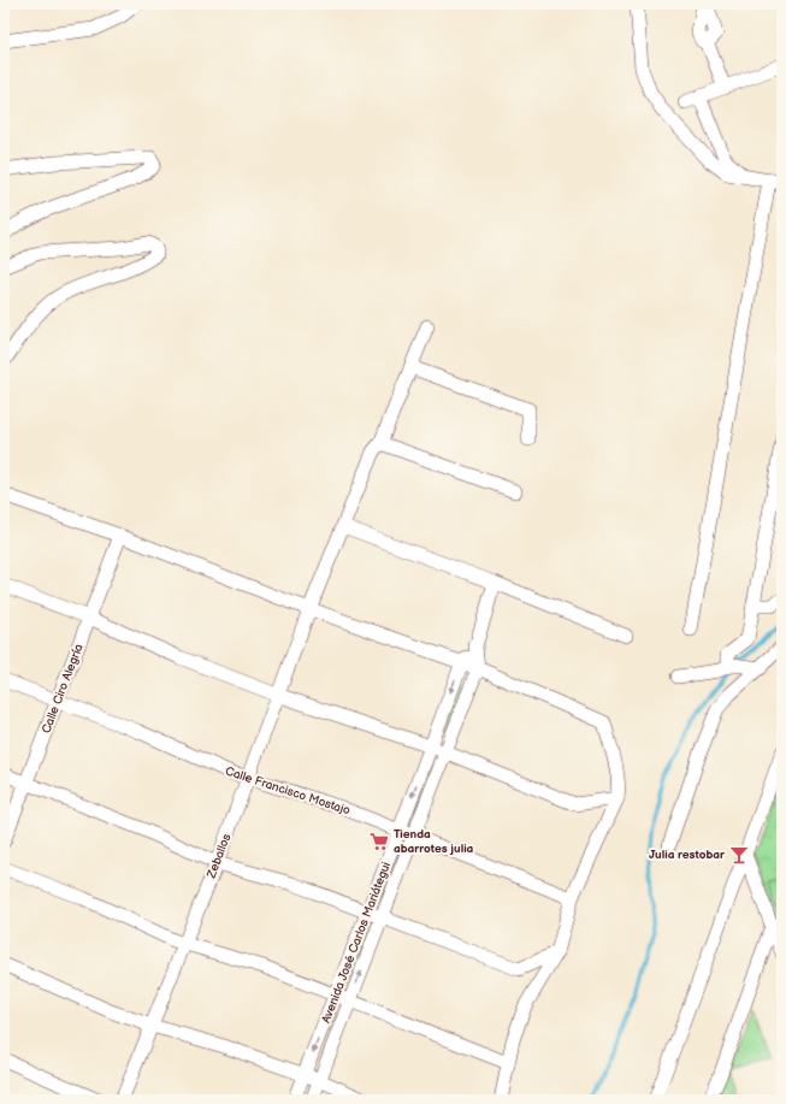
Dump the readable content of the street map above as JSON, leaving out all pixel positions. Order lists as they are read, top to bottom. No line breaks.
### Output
{"streets":{"street":["Calle Ciro Alegría","Calle Francisco Mostajo","Zeballos","Avenida José Carlos Mariátegui"]},"crossings":[["Calle Ciro Alegría","Calle Francisco Mostajo"],["Calle Francisco Mostajo","Zeballos"],["Calle Francisco Mostajo","Avenida José Carlos Mariátegui"]],"places":{"supermarket":["Tienda abarrotes julia"],"bar":["Julia restobar"]}}
